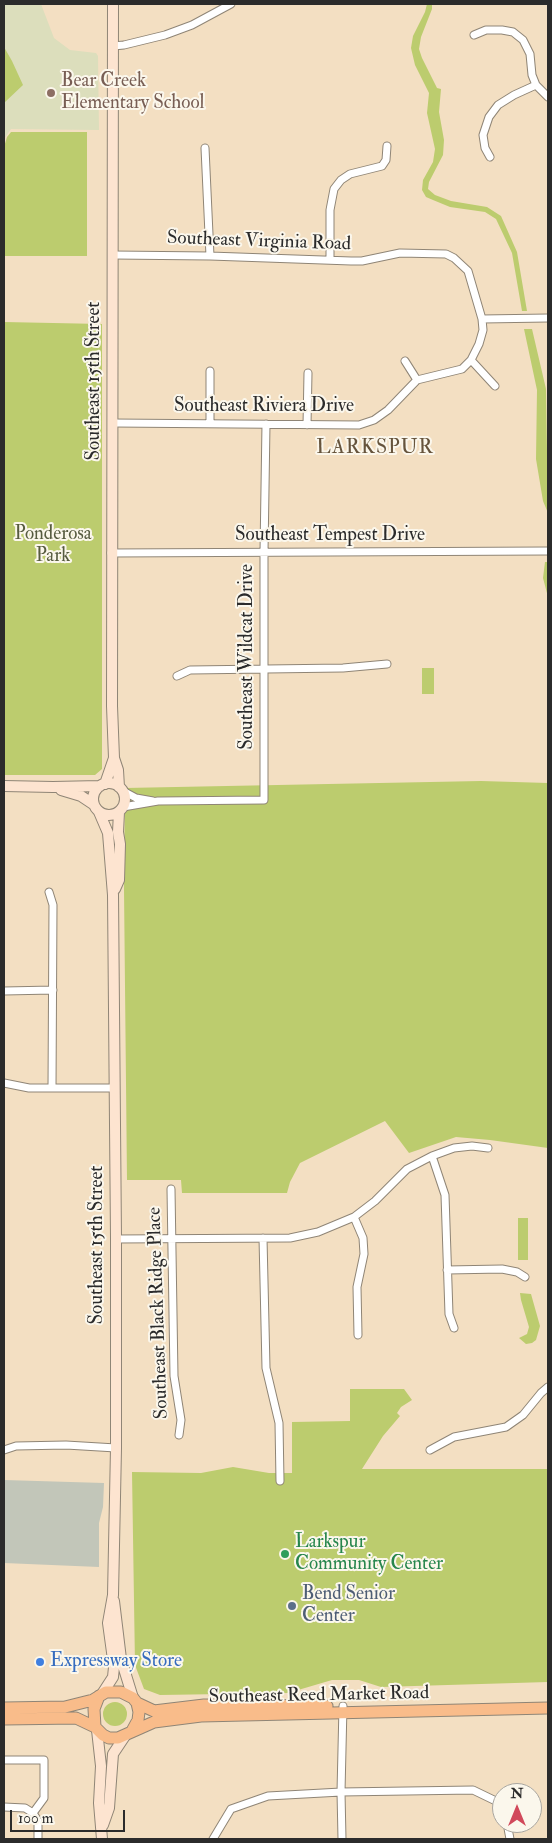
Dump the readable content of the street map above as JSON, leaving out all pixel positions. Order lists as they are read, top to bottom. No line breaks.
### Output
{"streets":{"main road":["Southeast 15th Street","Southeast Reed Market Road"],"street":["Southeast Virginia Road","Southeast Riviera Drive","Southeast Tempest Drive","Southeast Wildcat Drive","Southeast Black Ridge Place"]},"crossings":[["Southeast Virginia Road","Southeast 15th Street"],["Southeast 15th Street","Southeast Riviera Drive"],["Southeast 15th Street","Southeast Tempest Drive"],["Southeast 15th Street","Southeast Reed Market Road"],["Southeast Riviera Drive","Southeast Wildcat Drive"],["Southeast Tempest Drive","Southeast Wildcat Drive"]],"districts":["LARKSPUR"],"parks":["Ponderosa Park"],"places":["Bear Creek Elementary School","Larkspur Community Center","Bend Senior Center","Expressway Store"],"scale_bar":"100 m","north":"top"}
